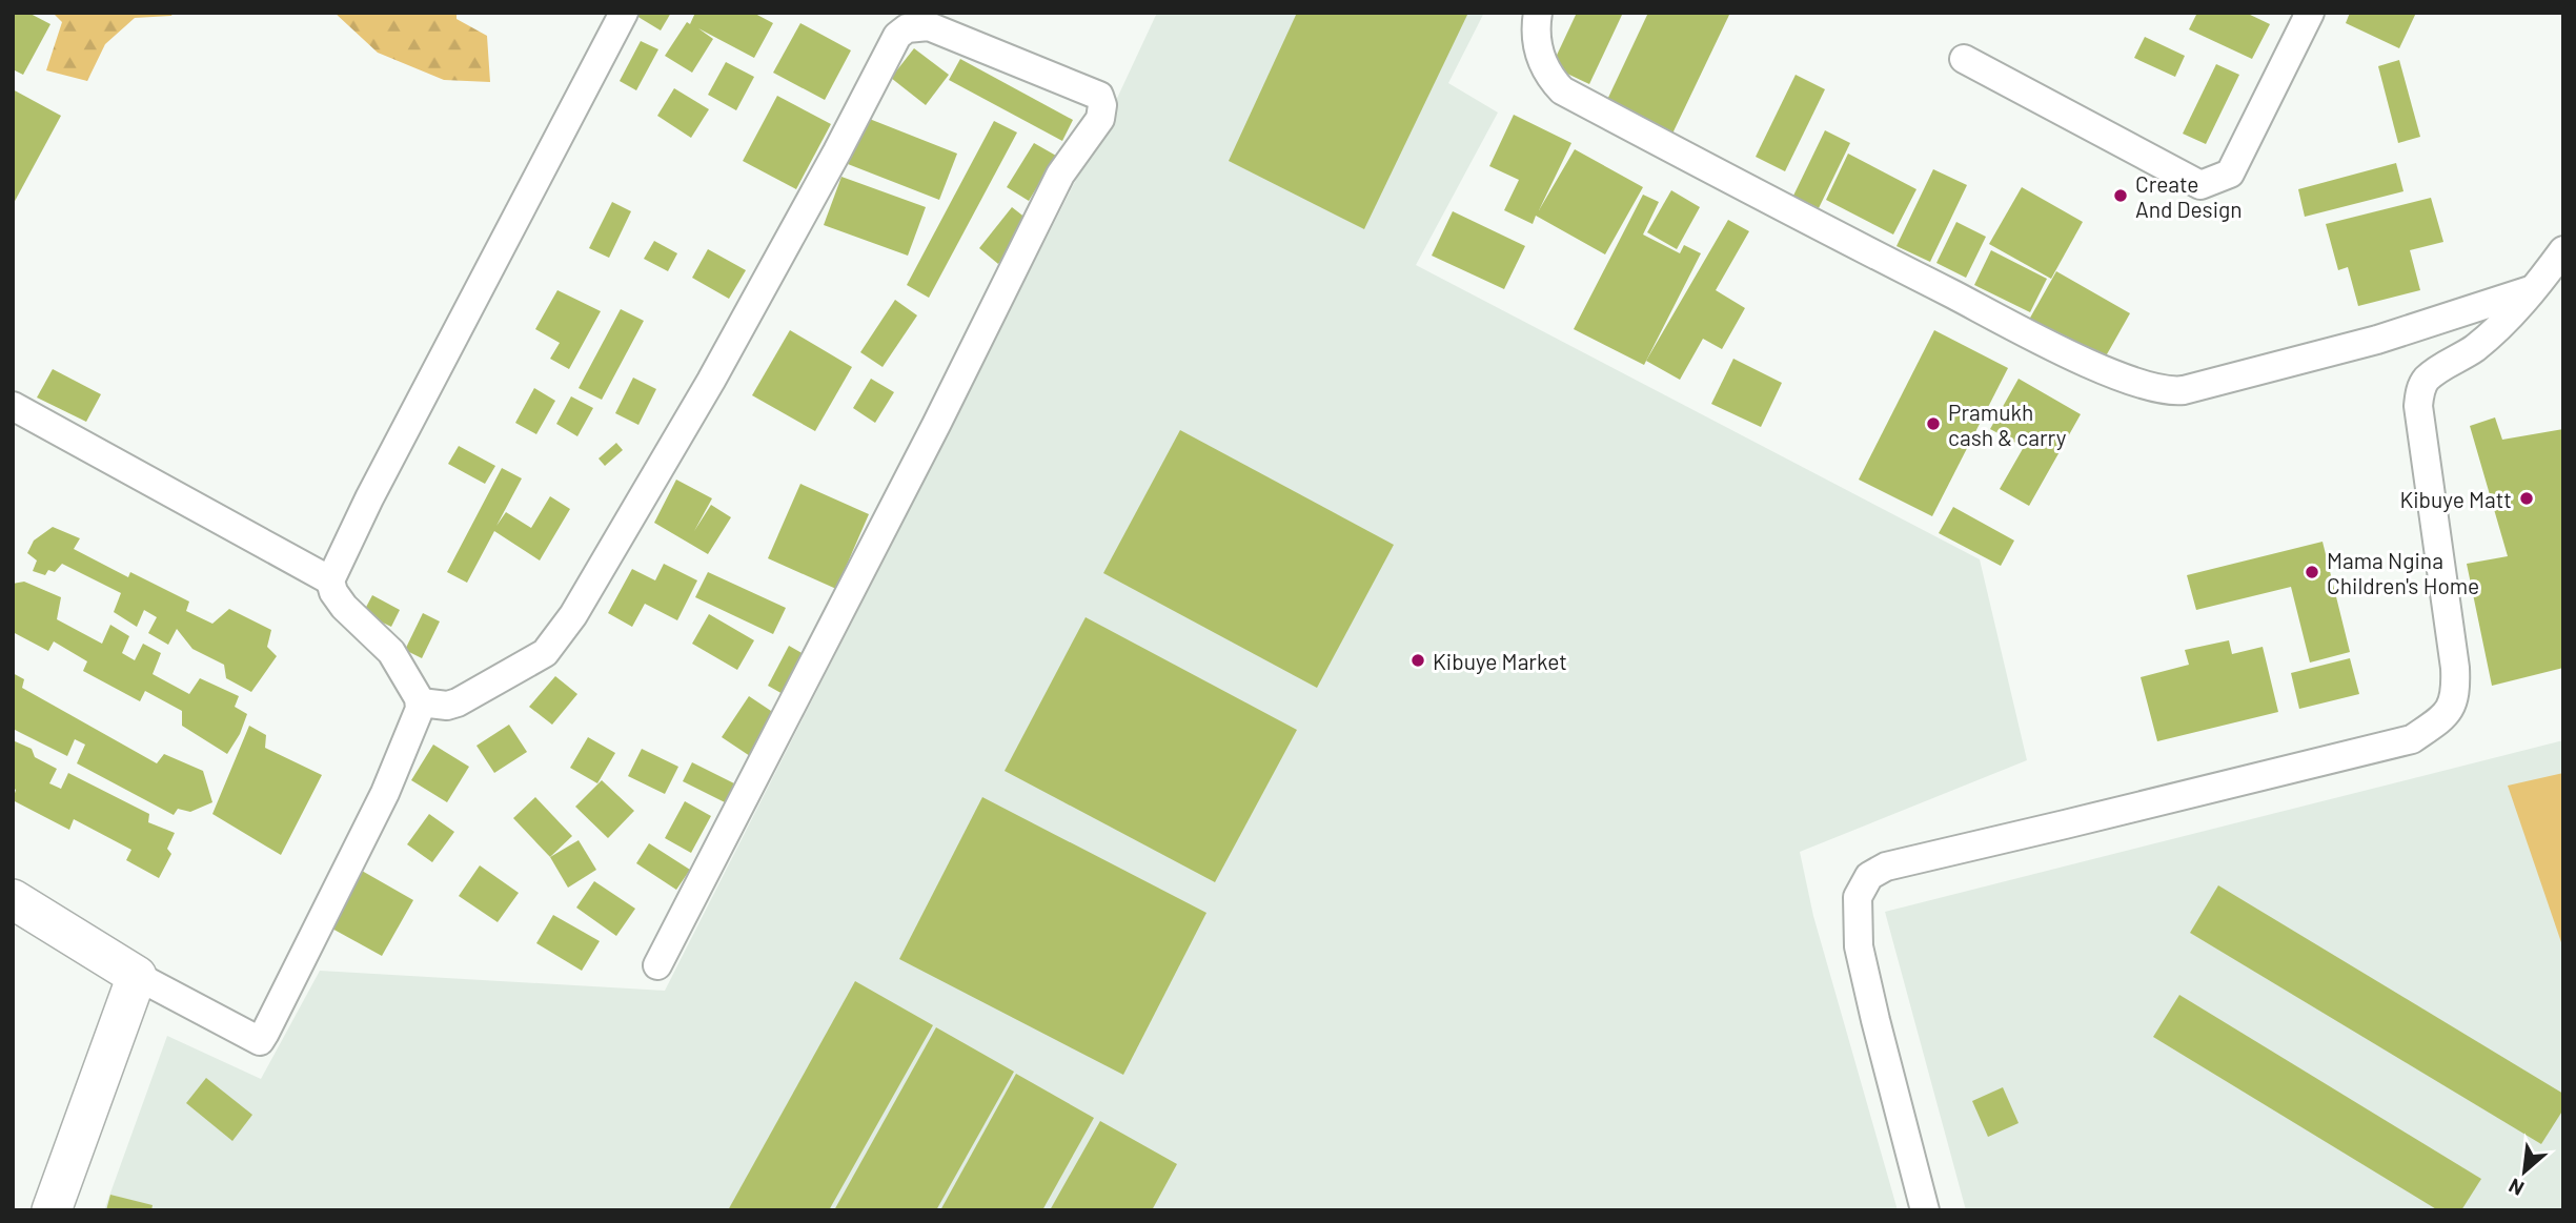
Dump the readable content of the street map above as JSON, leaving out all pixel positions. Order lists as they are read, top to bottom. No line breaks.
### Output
{"places":["Create And Design","Pramukh cash & carry","Kibuye Matt","Mama Ngina Children's Home","Kibuye Market"],"north":"bottom left"}
